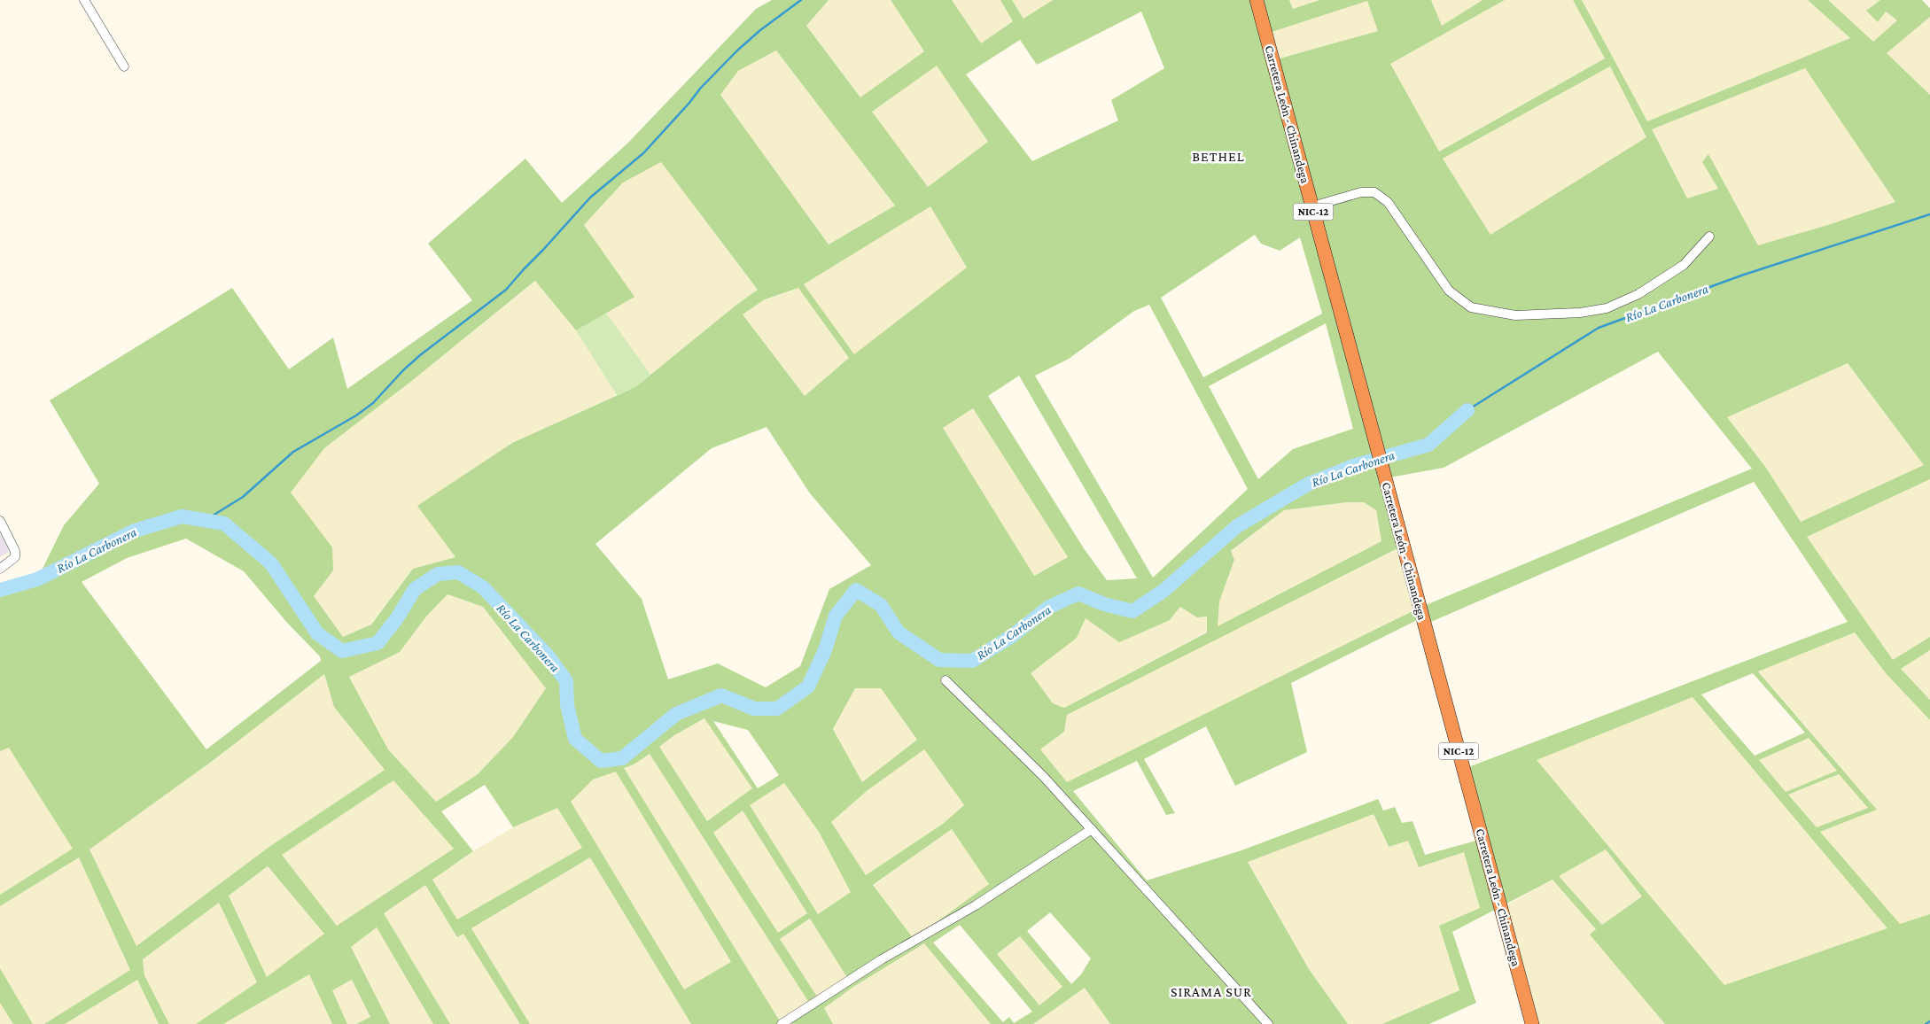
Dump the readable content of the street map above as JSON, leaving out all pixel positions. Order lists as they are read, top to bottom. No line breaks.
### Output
{"streets":{"highway":["Carretera León - Chinandega","NIC-12"]},"districts":["BETHEL","SIRAMA SUR"],"water":["Río La Carbonera"]}
